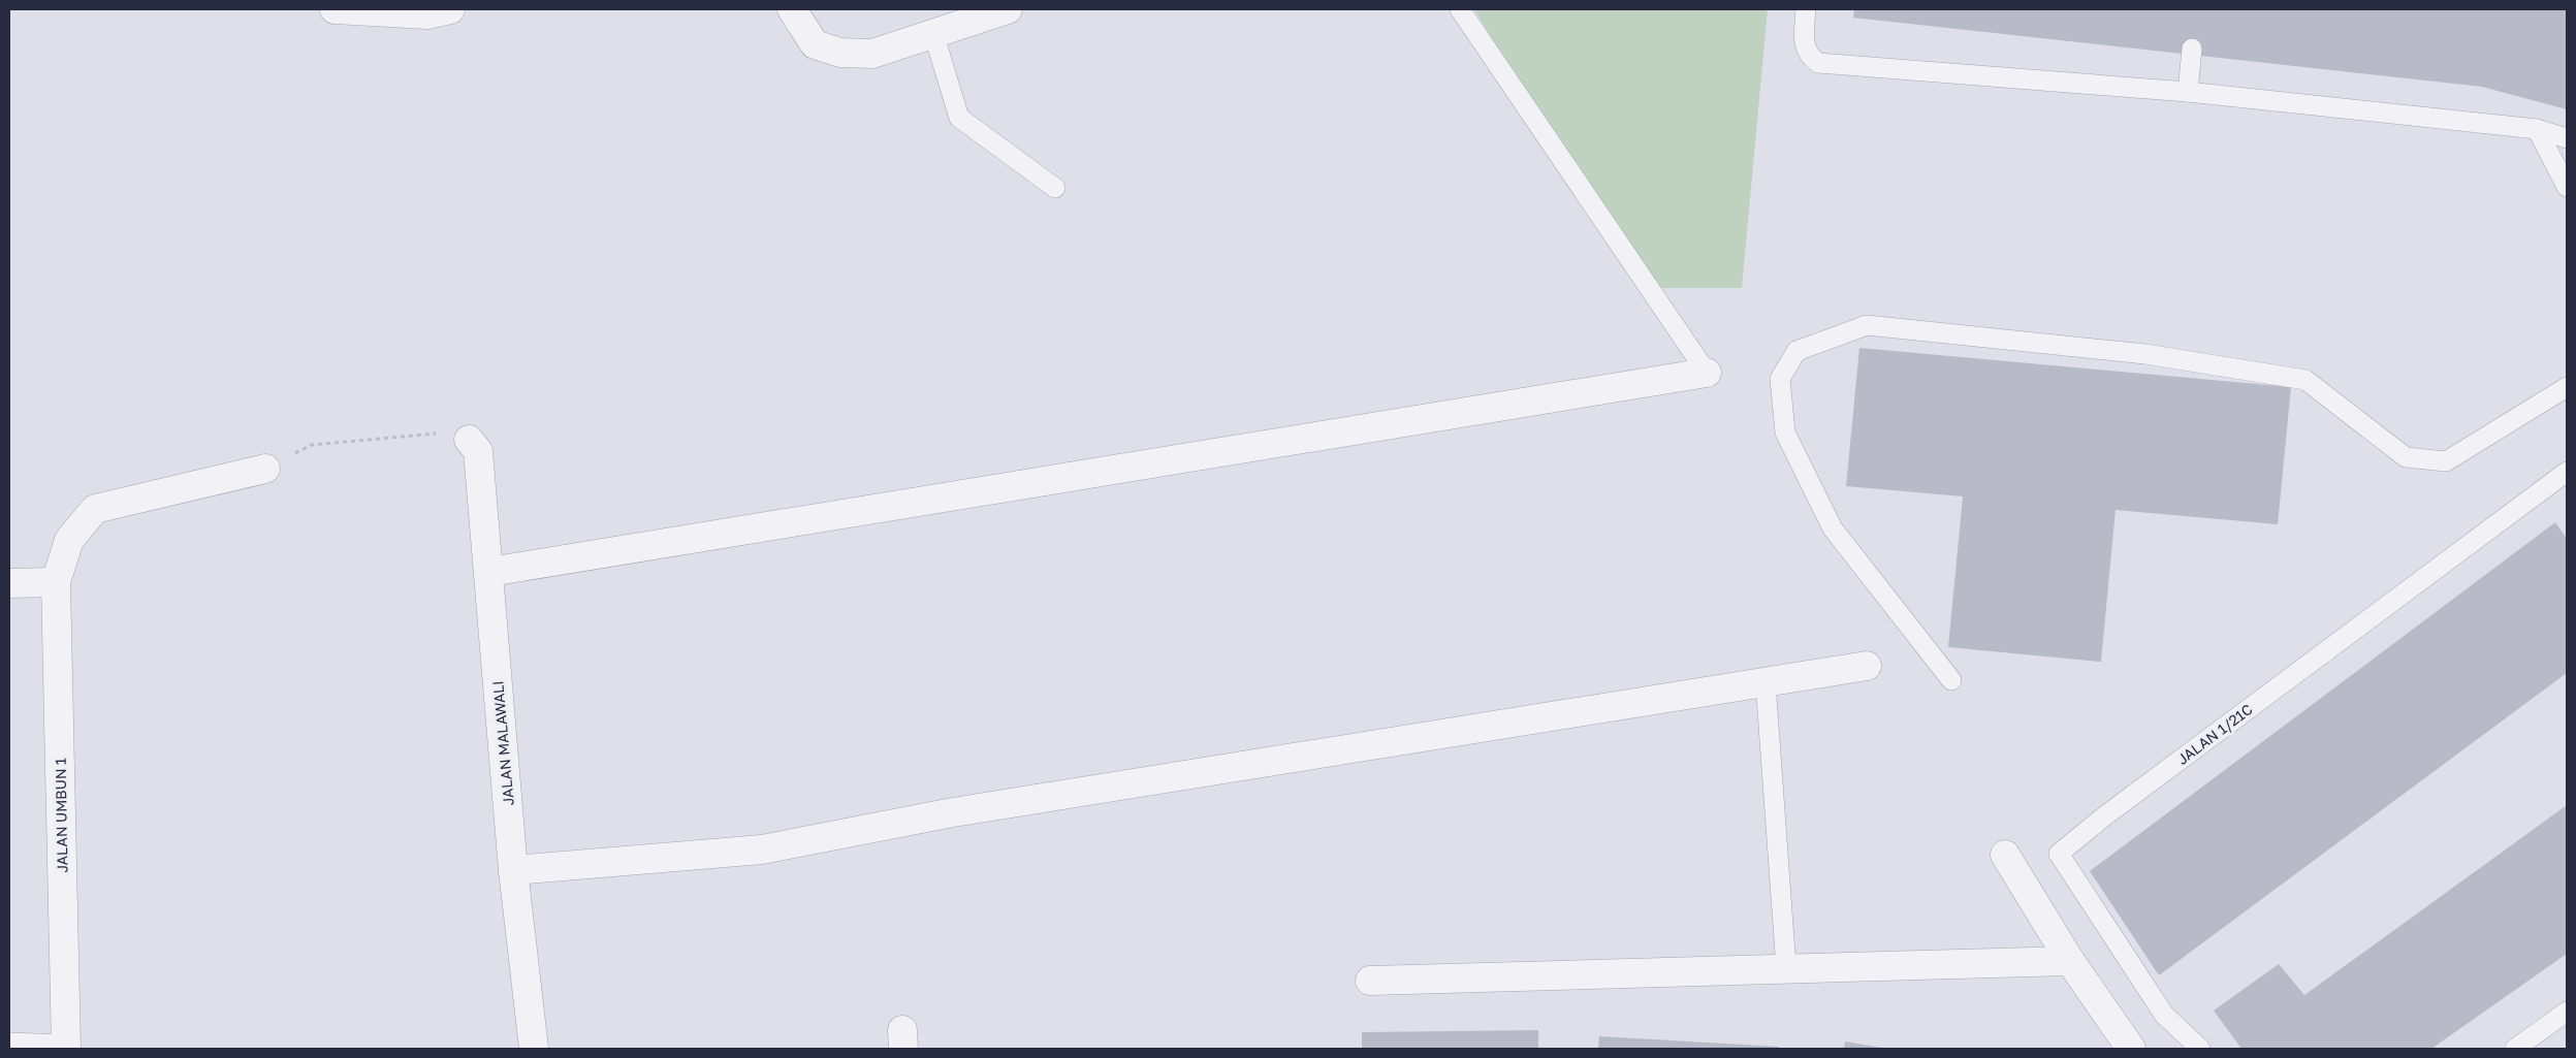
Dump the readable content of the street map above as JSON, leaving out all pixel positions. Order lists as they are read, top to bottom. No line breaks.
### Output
{"streets":{"street":["JALAN MALAWALI","JALAN UMBUN 1"],"lane":["JALAN 1/21C"]}}
